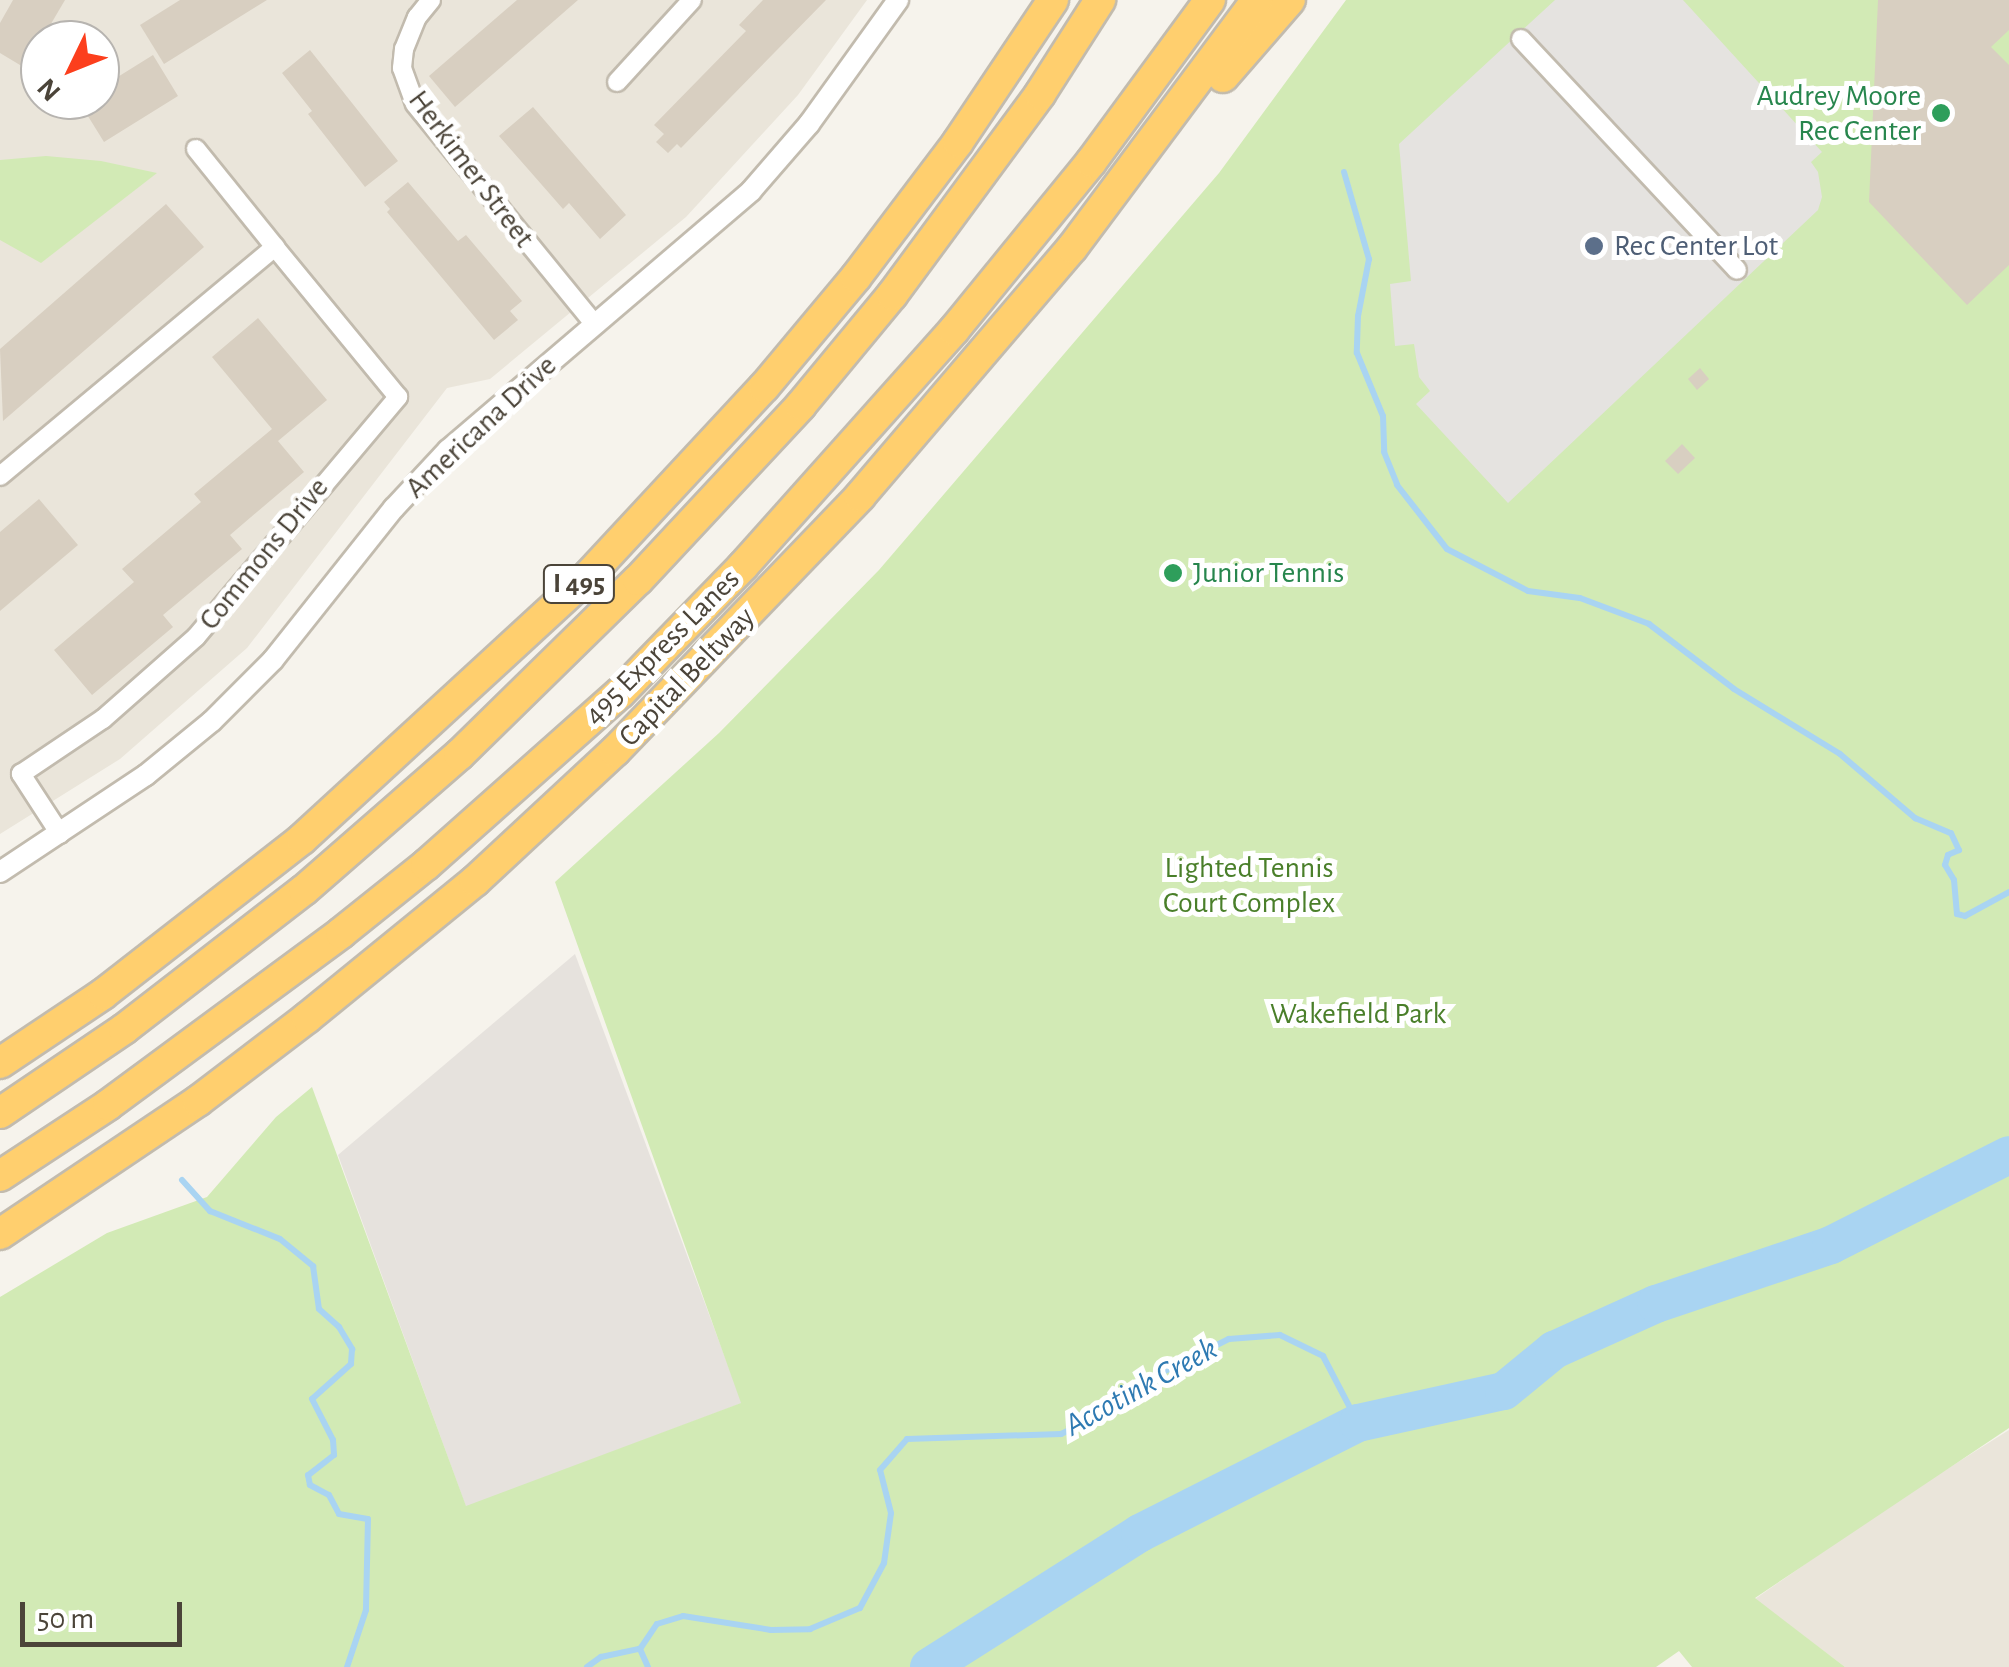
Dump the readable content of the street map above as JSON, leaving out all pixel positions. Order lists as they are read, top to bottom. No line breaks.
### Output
{"streets":{"highway":["I 495","495 Express Lanes","Capital Beltway"],"street":["Herkimer Street","Americana Drive","Commons Drive"]},"crossings":[["Herkimer Street","Americana Drive"],["Americana Drive","Commons Drive"]],"water":["Accotink Creek"],"parks":["Lighted Tennis Court Complex","Wakefield Park"],"places":["Audrey Moore Rec Center","Rec Center Lot","Junior Tennis"],"scale_bar":"50 m","north":"bottom left"}
